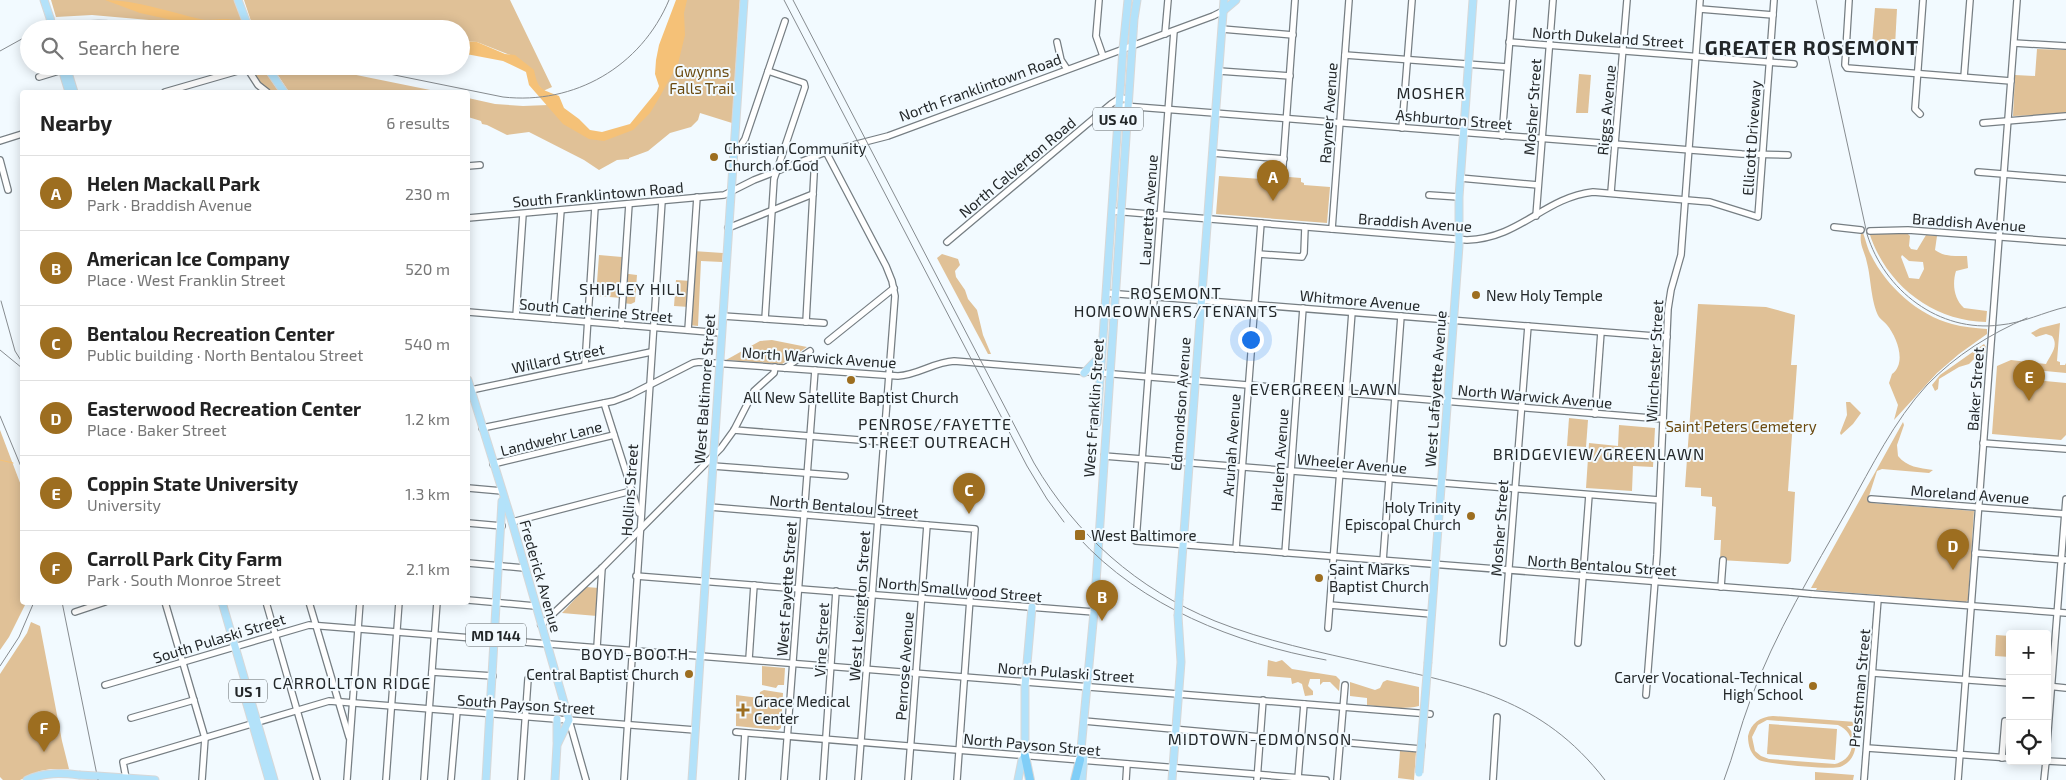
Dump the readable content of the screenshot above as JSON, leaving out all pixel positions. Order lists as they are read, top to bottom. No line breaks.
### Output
{"streets":{"highway":["US 40"],"main road":["North Franklintown Road","West Baltimore Street","West Lafayette Avenue","Edmondson Avenue","West Franklin Street","Frederick Avenue","MD 144","US 1"],"street":["North Dukeland Street","Mosher Street","Riggs Avenue","Rayner Avenue","Ashburton Street","Ellicott Driveway","North Calverton Road","South Franklintown Road","Lauretta Avenue","Braddish Avenue","Whitmore Avenue","South Catherine Street","North Warwick Avenue","Willard Street","Winchester Street","Baker Street","Landwehr Lane","Arunah Avenue","Harlem Avenue","Wheeler Avenue","Hollins Street","Moreland Avenue","North Bentalou Street","West Fayette Street","North Smallwood Street","West Lexington Street","South Pulaski Street","Vine Street","Penrose Avenue","North Pulaski Street","Presstman Street","South Payson Street","North Payson Street"]},"crossings":[["North Dukeland Street","Mosher Street"],["North Dukeland Street","Riggs Avenue"],["North Dukeland Street","Ellicott Driveway"],["North Dukeland Street","Winchester Street"],["North Franklintown Road","South Franklintown Road"],["North Franklintown Road","Lauretta Avenue"],["North Franklintown Road","West Baltimore Street"],["North Franklintown Road","Edmondson Avenue"],["North Franklintown Road","West Franklin Street"],["North Franklintown Road","West Lexington Street"],["Mosher Street","Ashburton Street"],["Mosher Street","Braddish Avenue"],["Mosher Street","Whitmore Avenue"],["Mosher Street","North Warwick Avenue"],["Mosher Street","Wheeler Avenue"],["Mosher Street","North Bentalou Street"],["Riggs Avenue","Ashburton Street"],["Riggs Avenue","Braddish Avenue"],["Rayner Avenue","Ashburton Street"],["Rayner Avenue","Braddish Avenue"],["US 40","West Franklin Street"],["US 40","North Payson Street"],["Ashburton Street","Ellicott Driveway"],["Ashburton Street","Lauretta Avenue"],["Ashburton Street","Winchester Street"],["Ashburton Street","West Lafayette Avenue"],["Ashburton Street","Edmondson Avenue"],["Ashburton Street","West Franklin Street"],["Ellicott Driveway","Braddish Avenue"],["North Calverton Road","West Franklin Street"],["South Franklintown Road","West Baltimore Street"],["South Franklintown Road","Hollins Street"],["Lauretta Avenue","Braddish Avenue"],["Lauretta Avenue","Whitmore Avenue"],["Lauretta Avenue","North Warwick Avenue"],["Lauretta Avenue","Wheeler Avenue"],["Lauretta Avenue","North Bentalou Street"],["Braddish Avenue","Winchester Street"],["Braddish Avenue","West Lafayette Avenue"],["Braddish Avenue","Baker Street"],["Braddish Avenue","Edmondson Avenue"],["Braddish Avenue","West Franklin Street"],["Braddish Avenue","Arunah Avenue"],["Whitmore Avenue","Winchester Street"],["Whitmore Avenue","West Lafayette Avenue"],["Whitmore Avenue","Edmondson Avenue"],["Whitmore Avenue","West Franklin Street"],["Whitmore Avenue","Arunah Avenue"],["Whitmore Avenue","Harlem Avenue"],["South Catherine Street","West Baltimore Street"],["South Catherine Street","Hollins Street"],["North Warwick Avenue","Winchester Street"],["North Warwick Avenue","West Baltimore Street"],["North Warwick Avenue","West Lafayette Avenue"],["North Warwick Avenue","Edmondson Avenue"],["North Warwick Avenue","West Franklin Street"],["North Warwick Avenue","Arunah Avenue"],["North Warwick Avenue","Harlem Avenue"],["North Warwick Avenue","Hollins Street"],["North Warwick Avenue","Frederick Avenue"],["North Warwick Avenue","West Fayette Street"],["North Warwick Avenue","West Lexington Street"],["Willard Street","Hollins Street"],["Willard Street","Frederick Avenue"],["Winchester Street","Wheeler Avenue"],["Winchester Street","North Bentalou Street"],["West Baltimore Street","North Bentalou Street"],["West Baltimore Street","North Smallwood Street"],["West Baltimore Street","South Pulaski Street"],["West Baltimore Street","North Pulaski Street"],["West Baltimore Street","South Payson Street"],["West Lafayette Avenue","Wheeler Avenue"],["West Lafayette Avenue","North Bentalou Street"],["Baker Street","Moreland Avenue"],["Baker Street","North Bentalou Street"],["Edmondson Avenue","Wheeler Avenue"],["Edmondson Avenue","North Bentalou Street"],["Edmondson Avenue","North Pulaski Street"],["Edmondson Avenue","North Payson Street"],["West Franklin Street","Wheeler Avenue"],["West Franklin Street","North Smallwood Street"],["West Franklin Street","North Pulaski Street"],["West Franklin Street","North Payson Street"],["Landwehr Lane","Frederick Avenue"],["Arunah Avenue","Wheeler Avenue"],["Arunah Avenue","North Bentalou Street"],["Harlem Avenue","Wheeler Avenue"],["Harlem Avenue","North Bentalou Street"],["Hollins Street","North Smallwood Street"],["Hollins Street","South Pulaski Street"],["Hollins Street","South Payson Street"],["North Bentalou Street","West Fayette Street"],["North Bentalou Street","North Smallwood Street"],["North Bentalou Street","West Lexington Street"],["North Bentalou Street","Penrose Avenue"],["North Bentalou Street","Presstman Street"],["Frederick Avenue","MD 144"],["Frederick Avenue","South Pulaski Street"],["Frederick Avenue","South Payson Street"],["West Fayette Street","North Smallwood Street"],["West Fayette Street","North Pulaski Street"],["West Fayette Street","North Payson Street"],["North Smallwood Street","West Lexington Street"],["North Smallwood Street","Vine Street"],["North Smallwood Street","Penrose Avenue"],["West Lexington Street","North Pulaski Street"],["West Lexington Street","North Payson Street"],["MD 144","South Pulaski Street"],["MD 144","South Payson Street"],["South Pulaski Street","North Pulaski Street"],["South Pulaski Street","US 1"],["Vine Street","North Pulaski Street"],["Vine Street","North Payson Street"],["Penrose Avenue","North Pulaski Street"],["Penrose Avenue","North Payson Street"],["US 1","South Payson Street"]],"districts":["GREATER ROSEMONT","MOSHER","SHIPLEY HILL","ROSEMONT HOMEOWNERS/TENANTS","EVERGREEN LAWN","PENROSE/FAYETTE STREET OUTREACH","BRIDGEVIEW/GREENLAWN","BOYD-BOOTH","CARROLLTON RIDGE","MIDTOWN-EDMONSON"],"parks":["Gwynns Falls Trail","Saint Peters Cemetery"],"places":{"other":["Christian Community Church of God","New Holy Temple","All New Satellite Baptist Church","Holy Trinity Episcopal Church","Saint Marks Baptist Church","Central Baptist Church","Carver Vocational-Technical High School"],"transit":["West Baltimore"],"health":["Grace Medical Center"]},"page":{"search":"Search here","heading":["Nearby","6 results"],"list":[{"mark":"A","name":"Helen Mackall Park","note":"Park · Braddish Avenue","value":"230 m"},{"mark":"B","name":"American Ice Company","note":"Place · West Franklin Street","value":"520 m"},{"mark":"C","name":"Bentalou Recreation Center","note":"Public building · North Bentalou Street","value":"540 m"},{"mark":"D","name":"Easterwood Recreation Center","note":"Place · Baker Street","value":"1.2 km"},{"mark":"E","name":"Coppin State University","note":"University","value":"1.3 km"},{"mark":"F","name":"Carroll Park City Farm","note":"Park · South Monroe Street","value":"2.1 km"}],"pins":["A","E","C","D","B","F"],"map_buttons":["+","−"]}}
